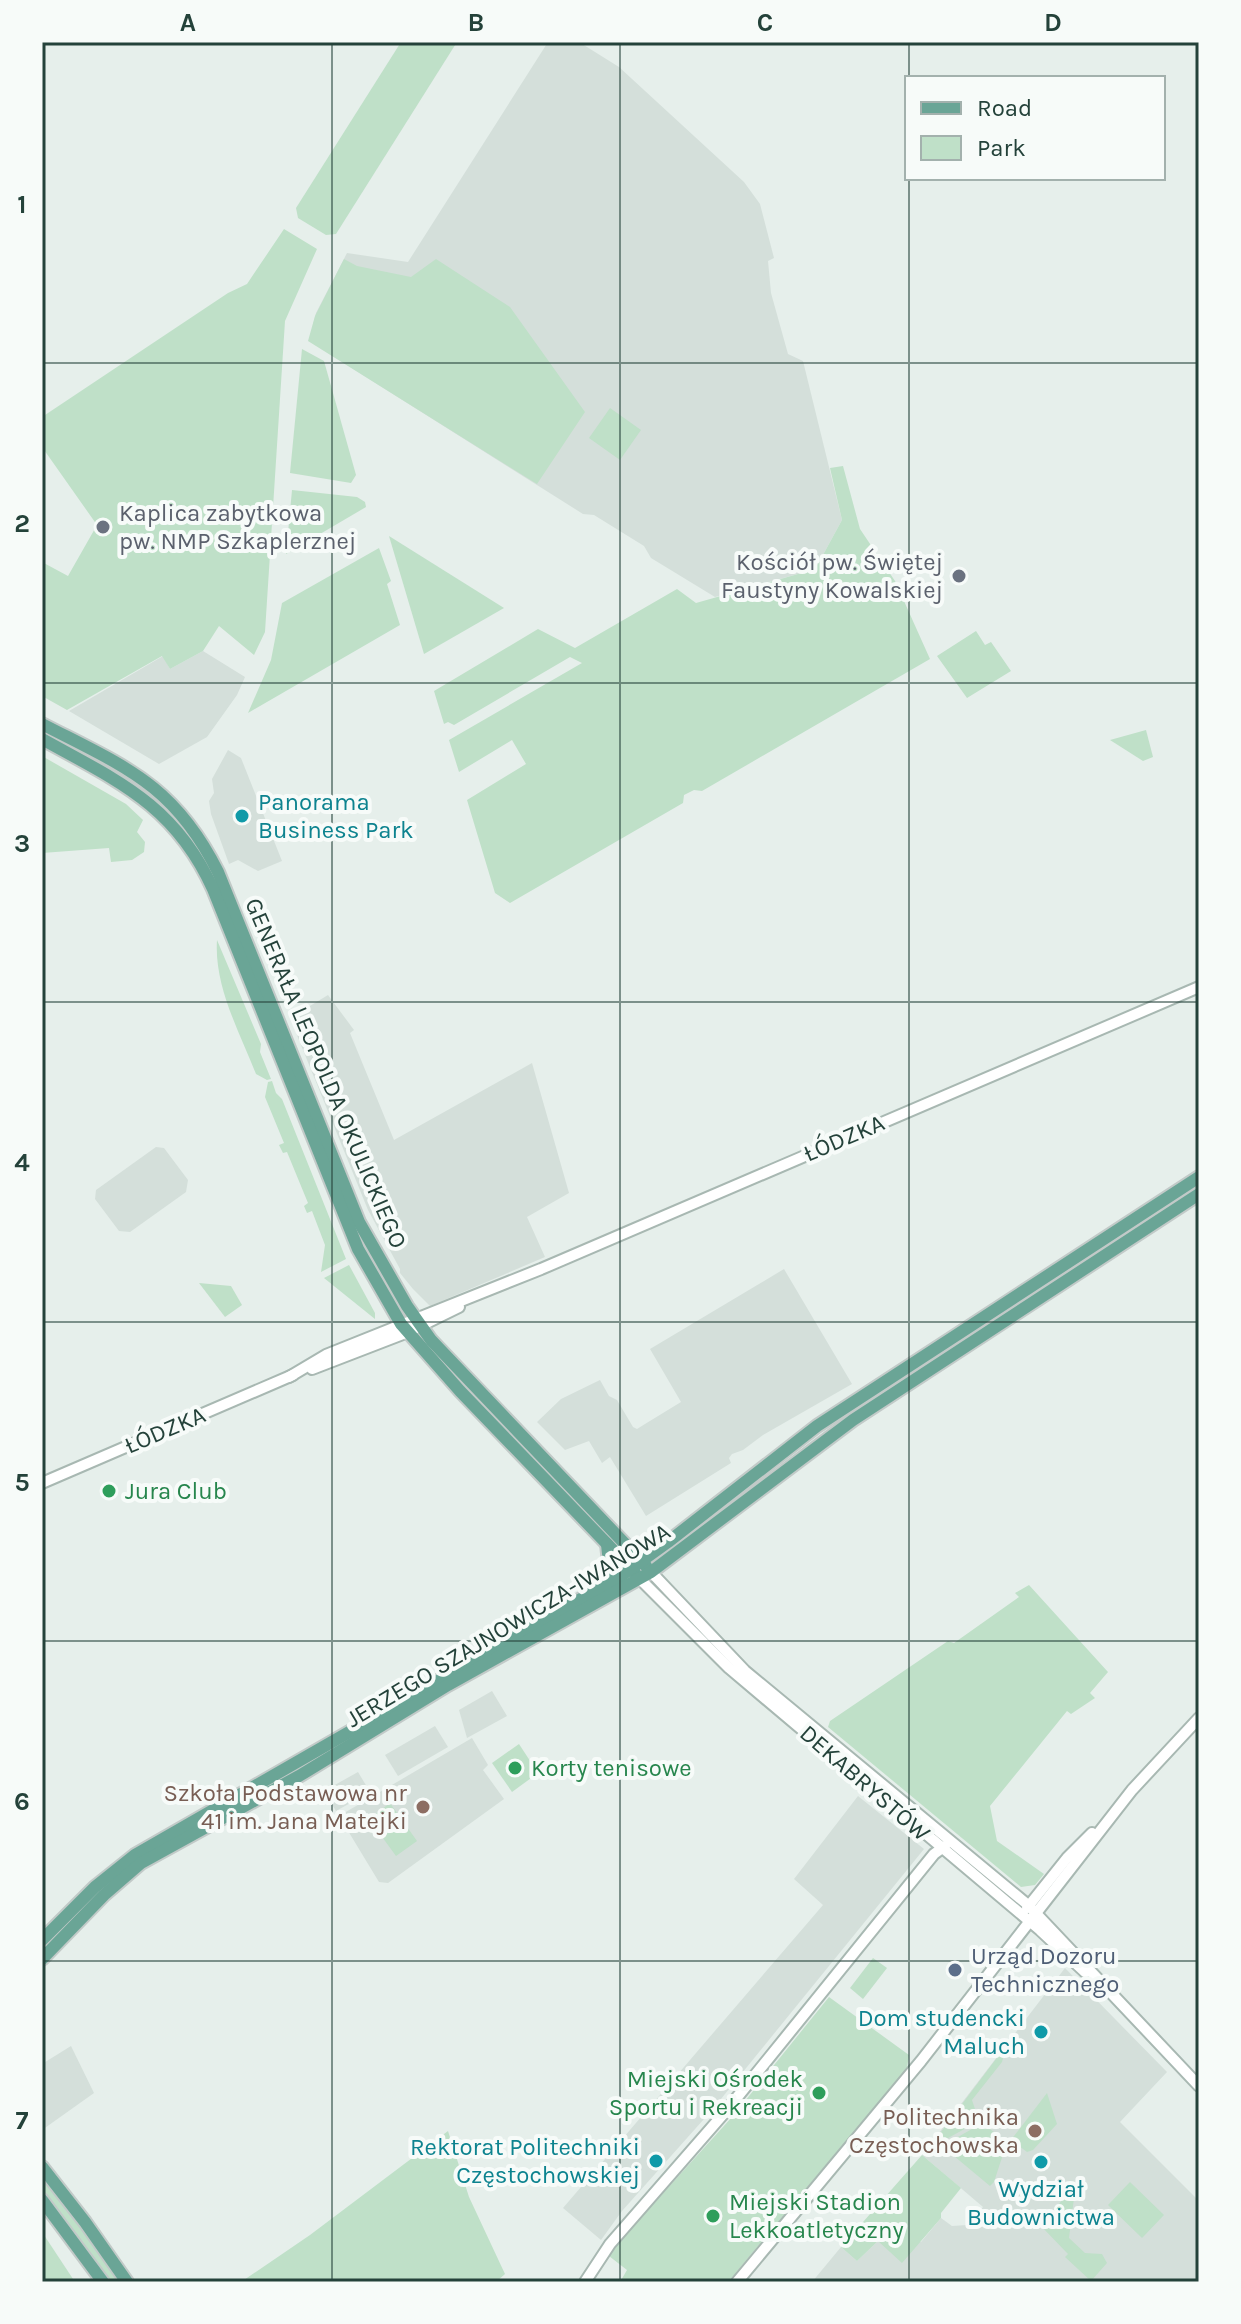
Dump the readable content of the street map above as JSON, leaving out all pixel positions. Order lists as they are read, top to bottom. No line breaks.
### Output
{"streets":{"main road":["GENERAŁA LEOPOLDA OKULICKIEGO","JERZEGO SZAJNOWICZA-IWANOWA"],"street":["ŁÓDZKA","DEKABRYSTÓW"]},"crossings":[["GENERAŁA LEOPOLDA OKULICKIEGO","ŁÓDZKA"],["GENERAŁA LEOPOLDA OKULICKIEGO","JERZEGO SZAJNOWICZA-IWANOWA"],["GENERAŁA LEOPOLDA OKULICKIEGO","DEKABRYSTÓW"],["JERZEGO SZAJNOWICZA-IWANOWA","DEKABRYSTÓW"]],"places":["Kaplica zabytkowa pw. NMP Szkaplerznej","Kościół pw. Świętej Faustyny Kowalskiej","Panorama Business Park","Jura Club","Korty tenisowe","Szkoła Podstawowa nr 41 im. Jana Matejki","Urząd Dozoru Technicznego","Dom studencki Maluch","Miejski Ośrodek Sportu i Rekreacji","Politechnika Częstochowska","Rektorat Politechniki Częstochowskiej","Wydział Budownictwa","Miejski Stadion Lekkoatletyczny"],"legend":["Road","Park"],"grid":{"columns":["A","B","C","D"],"rows":["1","2","3","4","5","6","7"]}}
